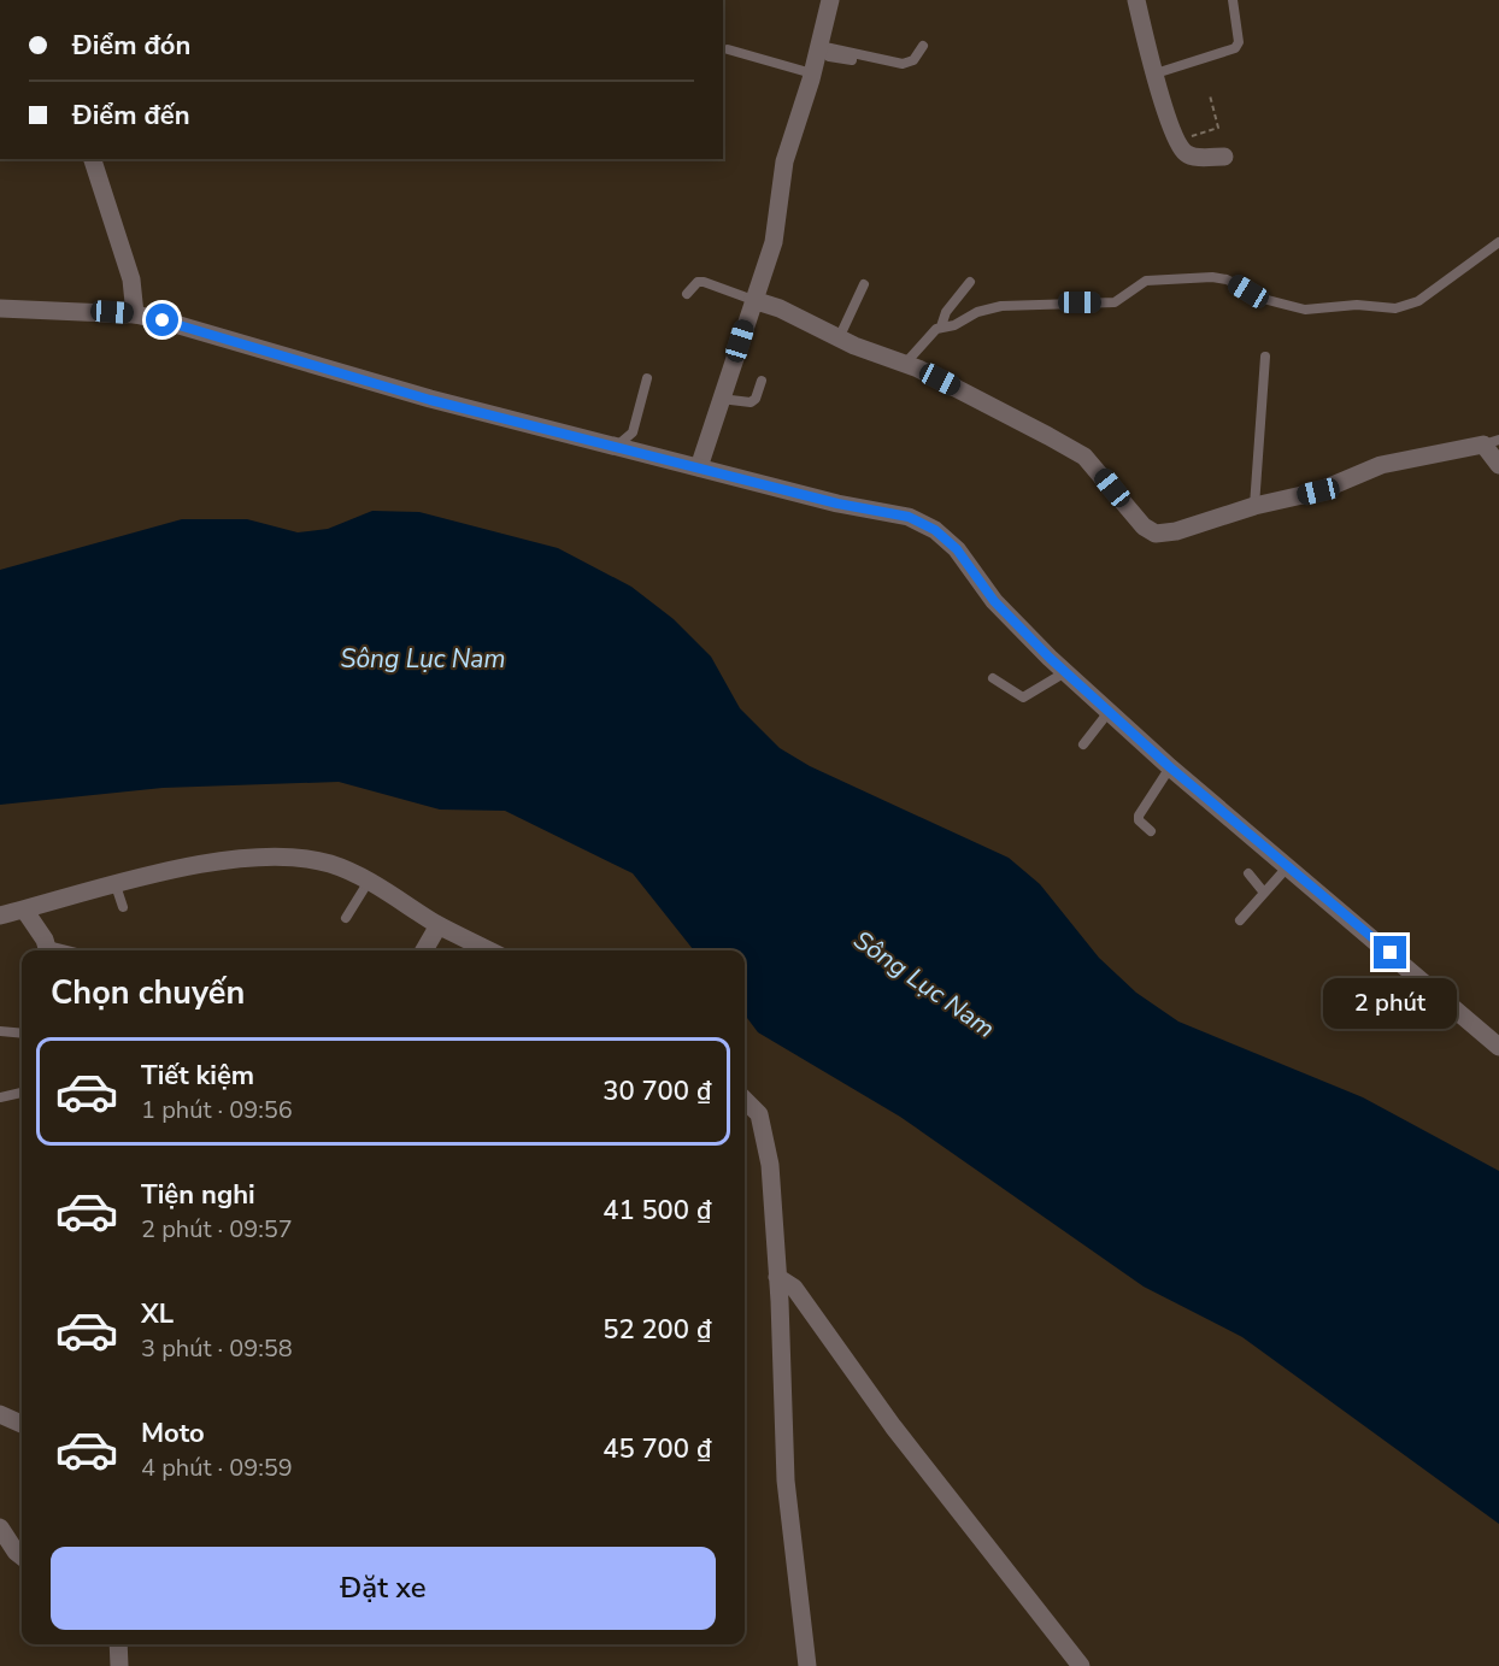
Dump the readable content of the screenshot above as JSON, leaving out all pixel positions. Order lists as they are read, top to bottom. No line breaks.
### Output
{"water":["Sông Lục Nam"],"page":{"banner":["Điểm đón","Điểm đến"],"heading":"Chọn chuyến","bubble":"2 phút","list":[{"name":"Tiết kiệm","note":"1 phút · 09:56","value":"30 700 ₫"},{"name":"Tiện nghi","note":"2 phút · 09:57","value":"41 500 ₫"},{"name":"XL","note":"3 phút · 09:58","value":"52 200 ₫"},{"name":"Moto","note":"4 phút · 09:59","value":"45 700 ₫"}],"buttons":"Đặt xe"}}
